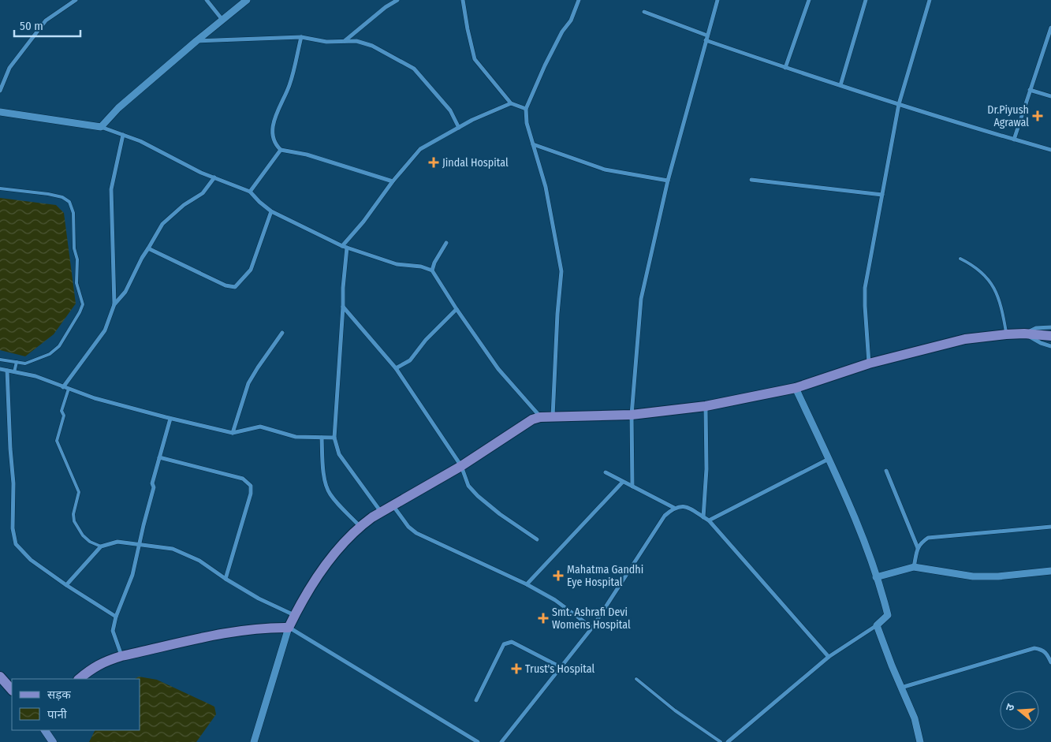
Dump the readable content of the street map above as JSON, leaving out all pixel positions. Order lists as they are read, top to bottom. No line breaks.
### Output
{"places":{"health":["Dr.Piyush Agrawal","Jindal Hospital","Mahatma Gandhi Eye Hospital","Smt. Ashrafi Devi Womens Hospital","Trust's Hospital"]},"legend":["सड़क","पानी"],"scale_bar":"50 m","north":"left"}
